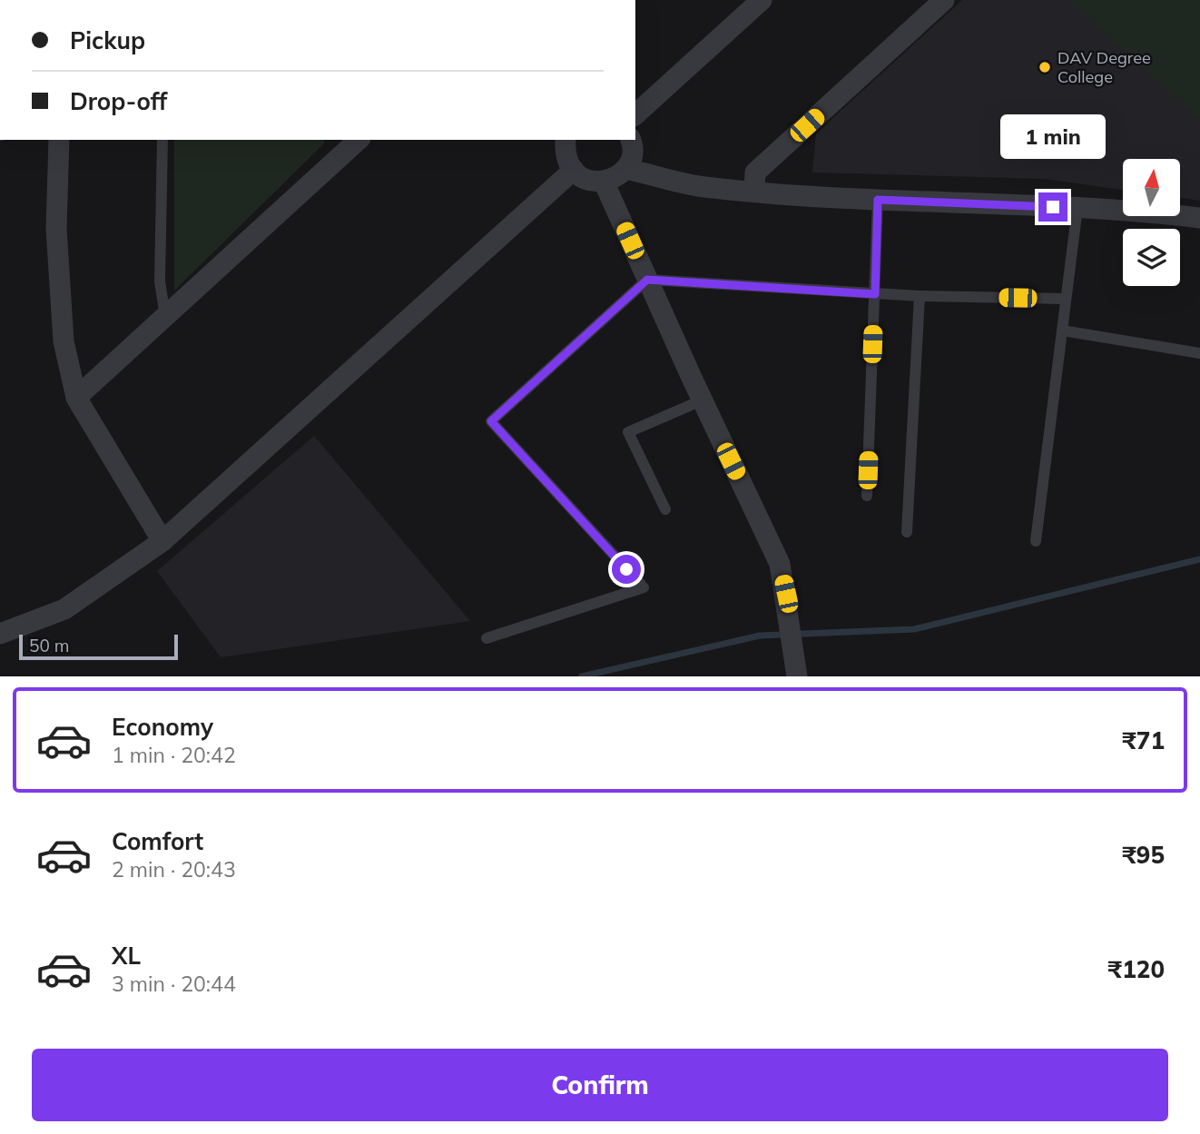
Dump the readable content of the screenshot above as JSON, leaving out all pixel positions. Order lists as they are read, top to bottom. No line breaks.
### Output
{"places":["DAV Degree College"],"scale_bar":"50 m","north":"top","page":{"banner":["Pickup","Drop-off"],"bubble":"1 min","scale":"50 m","list":[{"name":"Economy","note":"1 min · 20:42","value":"₹71"},{"name":"Comfort","note":"2 min · 20:43","value":"₹95"},{"name":"XL","note":"3 min · 20:44","value":"₹120"}],"buttons":"Confirm"}}
